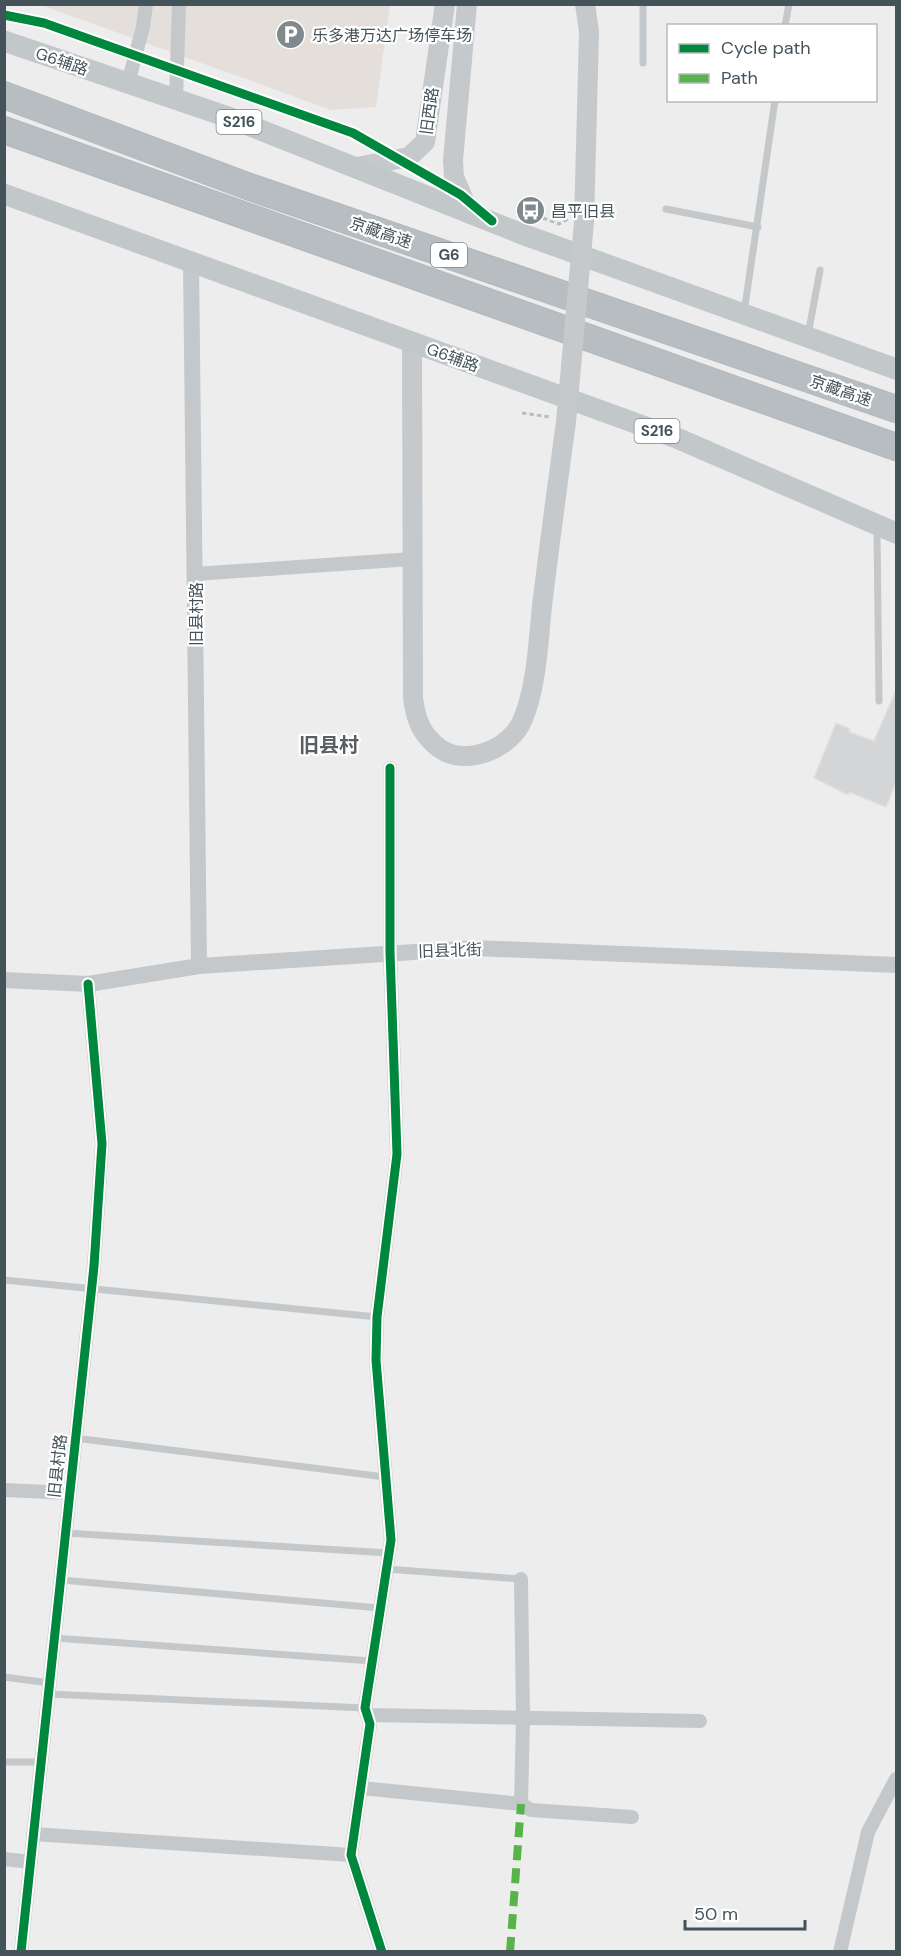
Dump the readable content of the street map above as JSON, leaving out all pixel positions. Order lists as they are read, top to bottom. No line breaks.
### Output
{"streets":{"highway":["京藏高速","G6"],"main road":["G6辅路","旧西路","S216"],"street":["旧县村路","旧县北街"]},"crossings":[["G6辅路","旧西路"],["G6辅路","旧县村路"],["旧县村路","旧县北街"]],"districts":["旧县村"],"places":{"parking":["乐多港万达广场停车场"],"bus stop":["昌平旧县"]},"legend":["Cycle path","Path"],"scale_bar":"50 m"}
